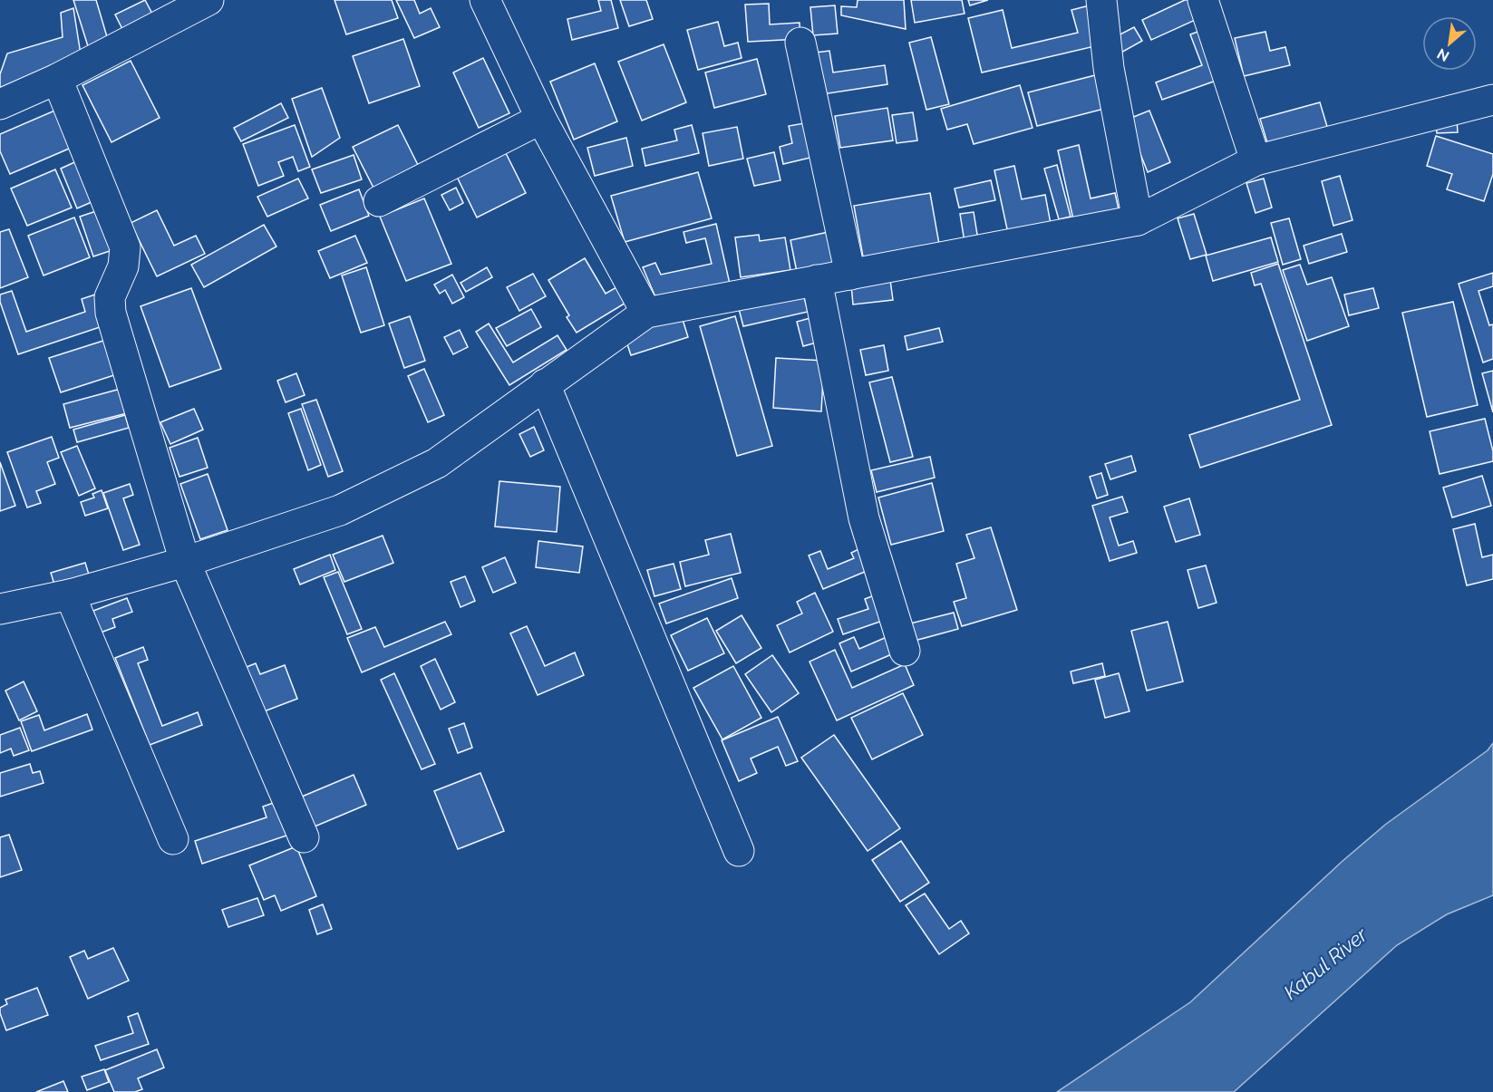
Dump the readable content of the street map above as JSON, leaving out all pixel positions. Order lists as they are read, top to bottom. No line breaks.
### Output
{"water":["Kabul River"],"north":"bottom left"}
